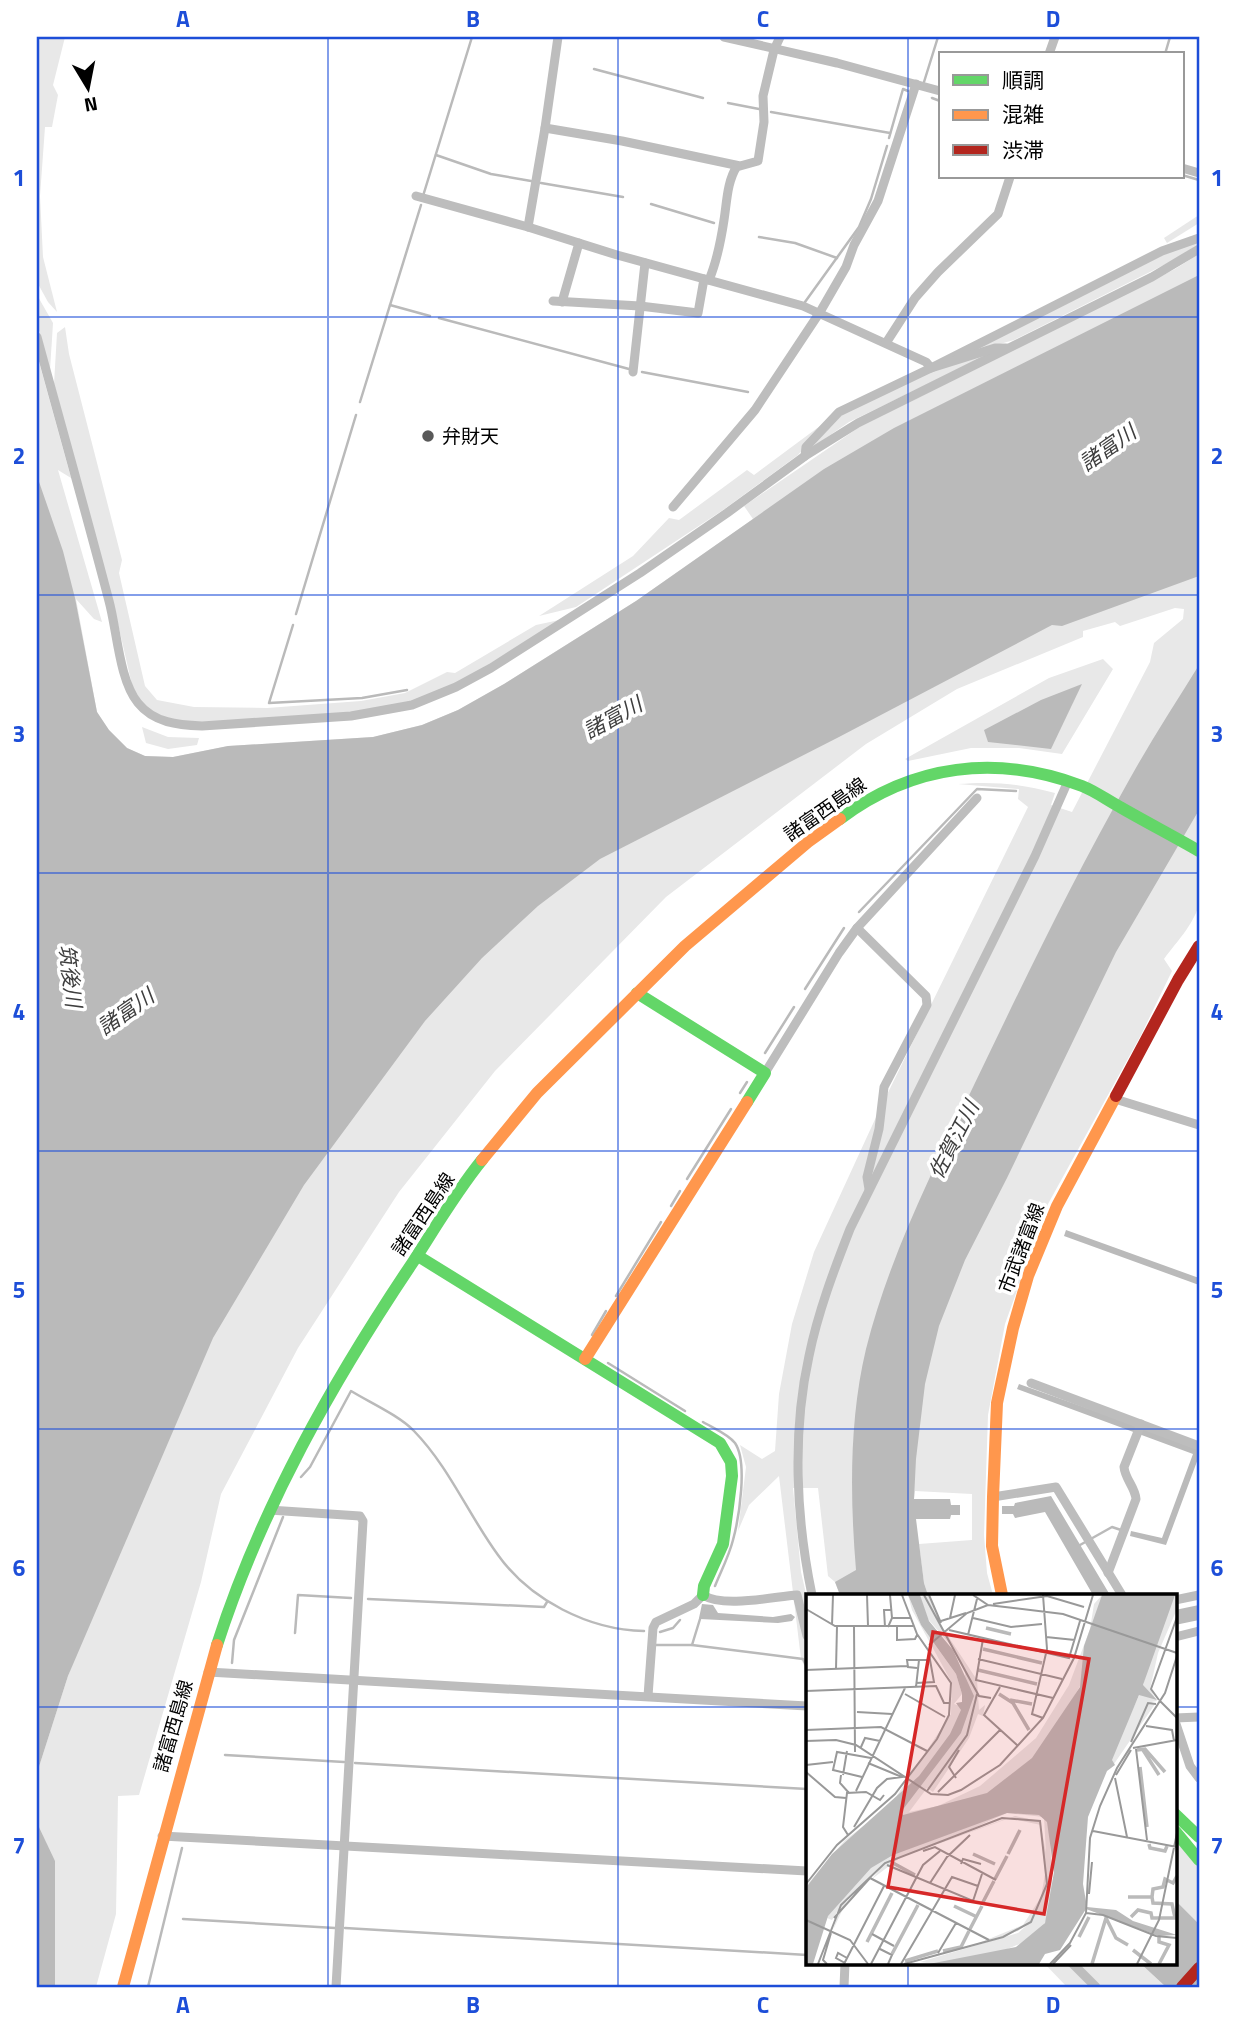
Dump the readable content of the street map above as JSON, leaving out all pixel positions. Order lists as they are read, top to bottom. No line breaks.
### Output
{"streets":{"main road":["諸富西島線","市武諸富線"]},"water":["諸富川","筑後川","佐賀江川"],"places":["弁財天"],"legend":["順調","混雑","渋滞"],"north":"bottom","grid":{"columns":["A","B","C","D"],"rows":["1","2","3","4","5","6","7"]}}
